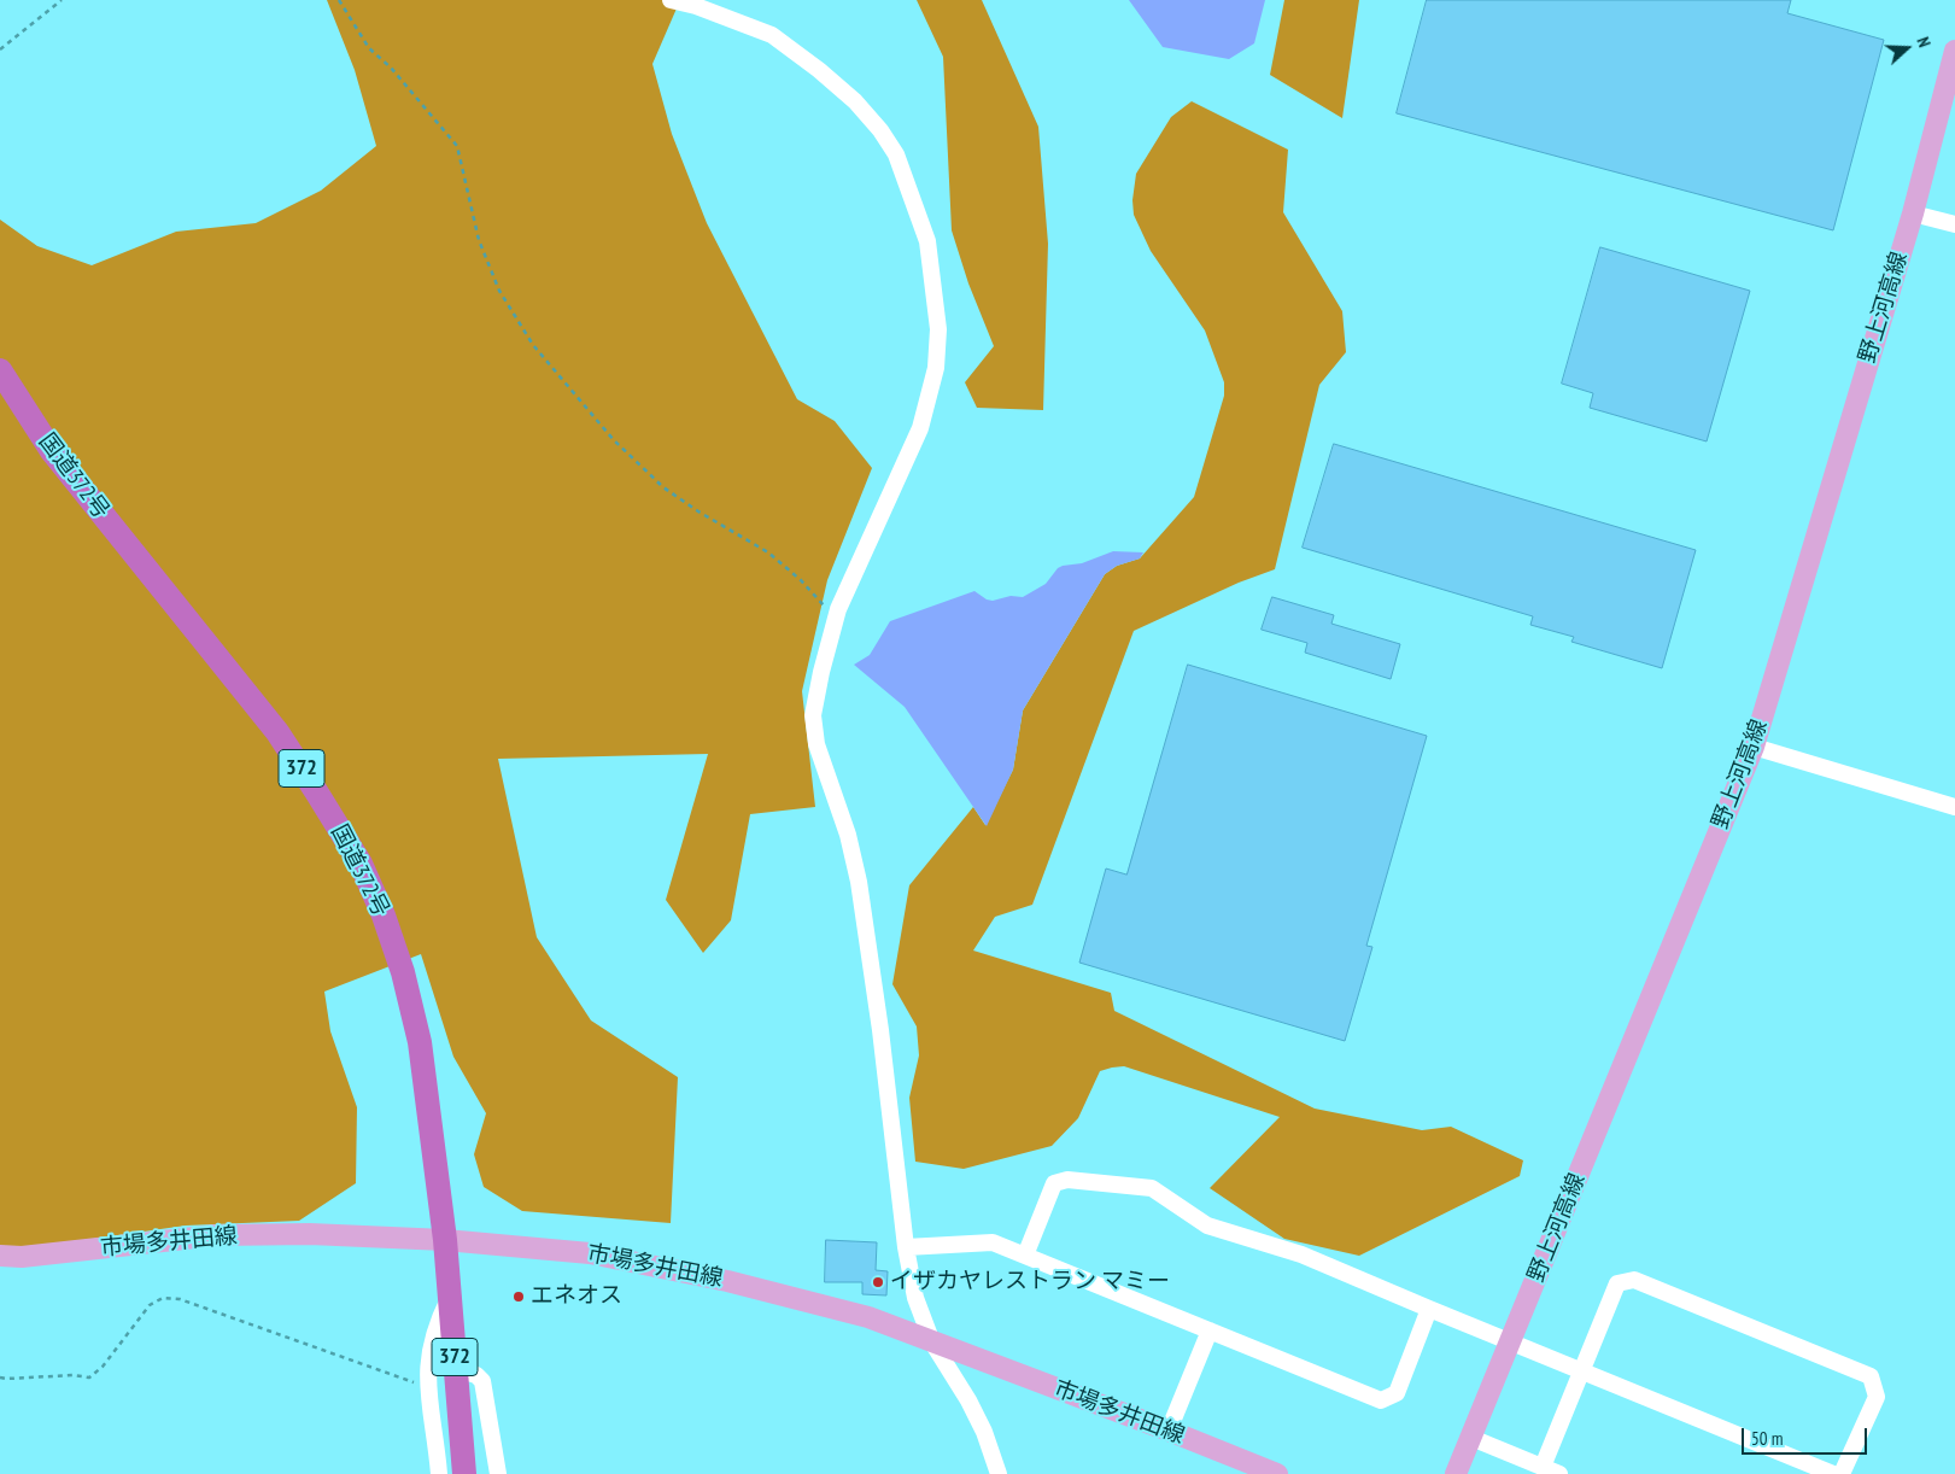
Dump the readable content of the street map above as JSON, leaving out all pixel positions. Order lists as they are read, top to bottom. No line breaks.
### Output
{"streets":{"highway":["国道372号","372"],"main road":["野上河高線","市場多井田線"]},"crossings":[["国道372号","市場多井田線"]],"places":["イザカヤレストラン マミー","エネオス"],"scale_bar":"50 m","north":"right"}
